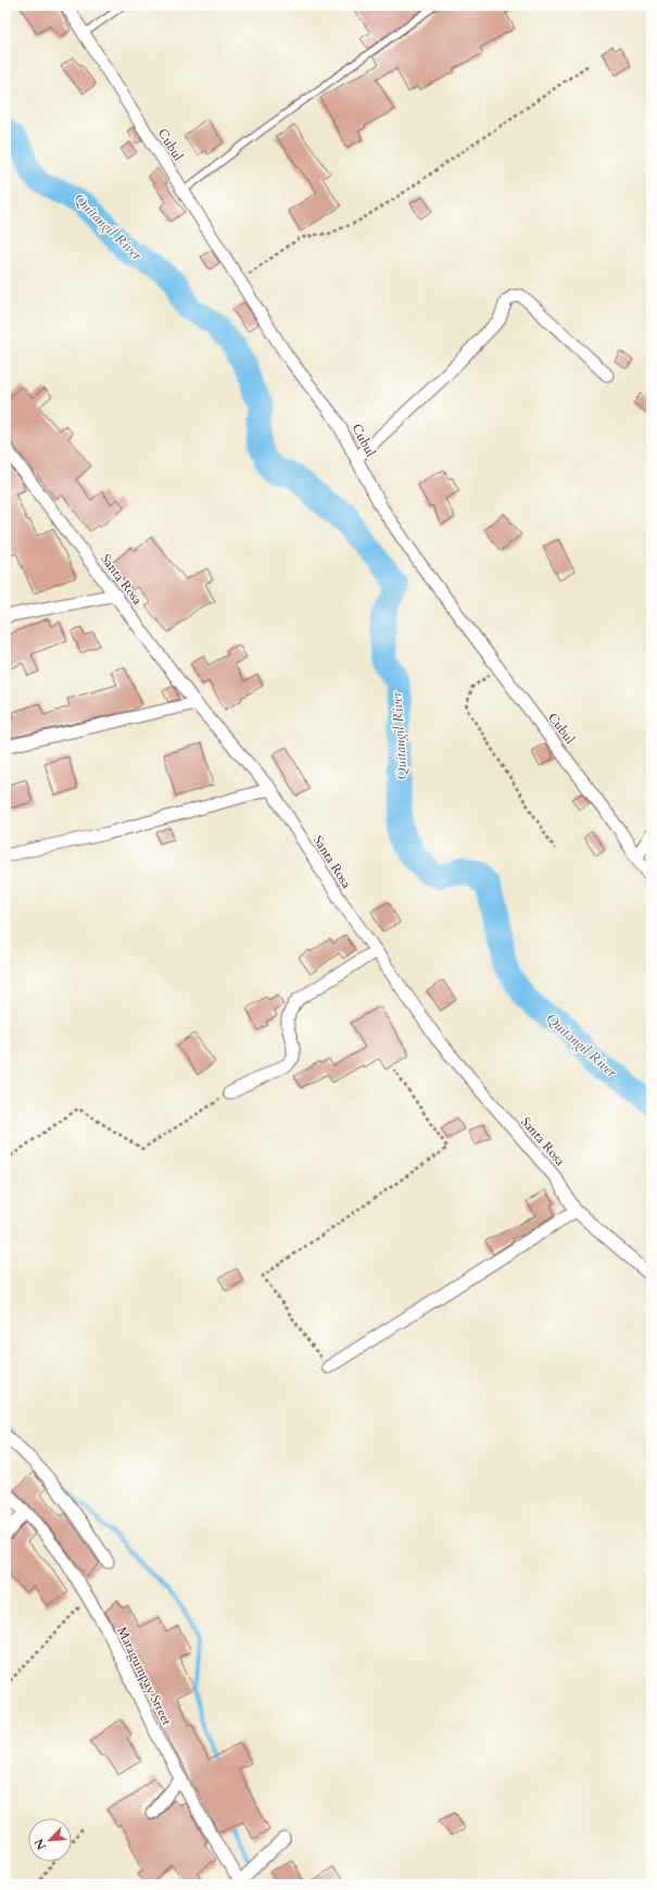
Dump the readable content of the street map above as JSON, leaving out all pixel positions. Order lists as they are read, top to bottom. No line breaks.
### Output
{"streets":{"street":["Cubul","Santa Rosa","Matagumpay Street"]},"water":["Quitangil River"],"north":"bottom left"}
